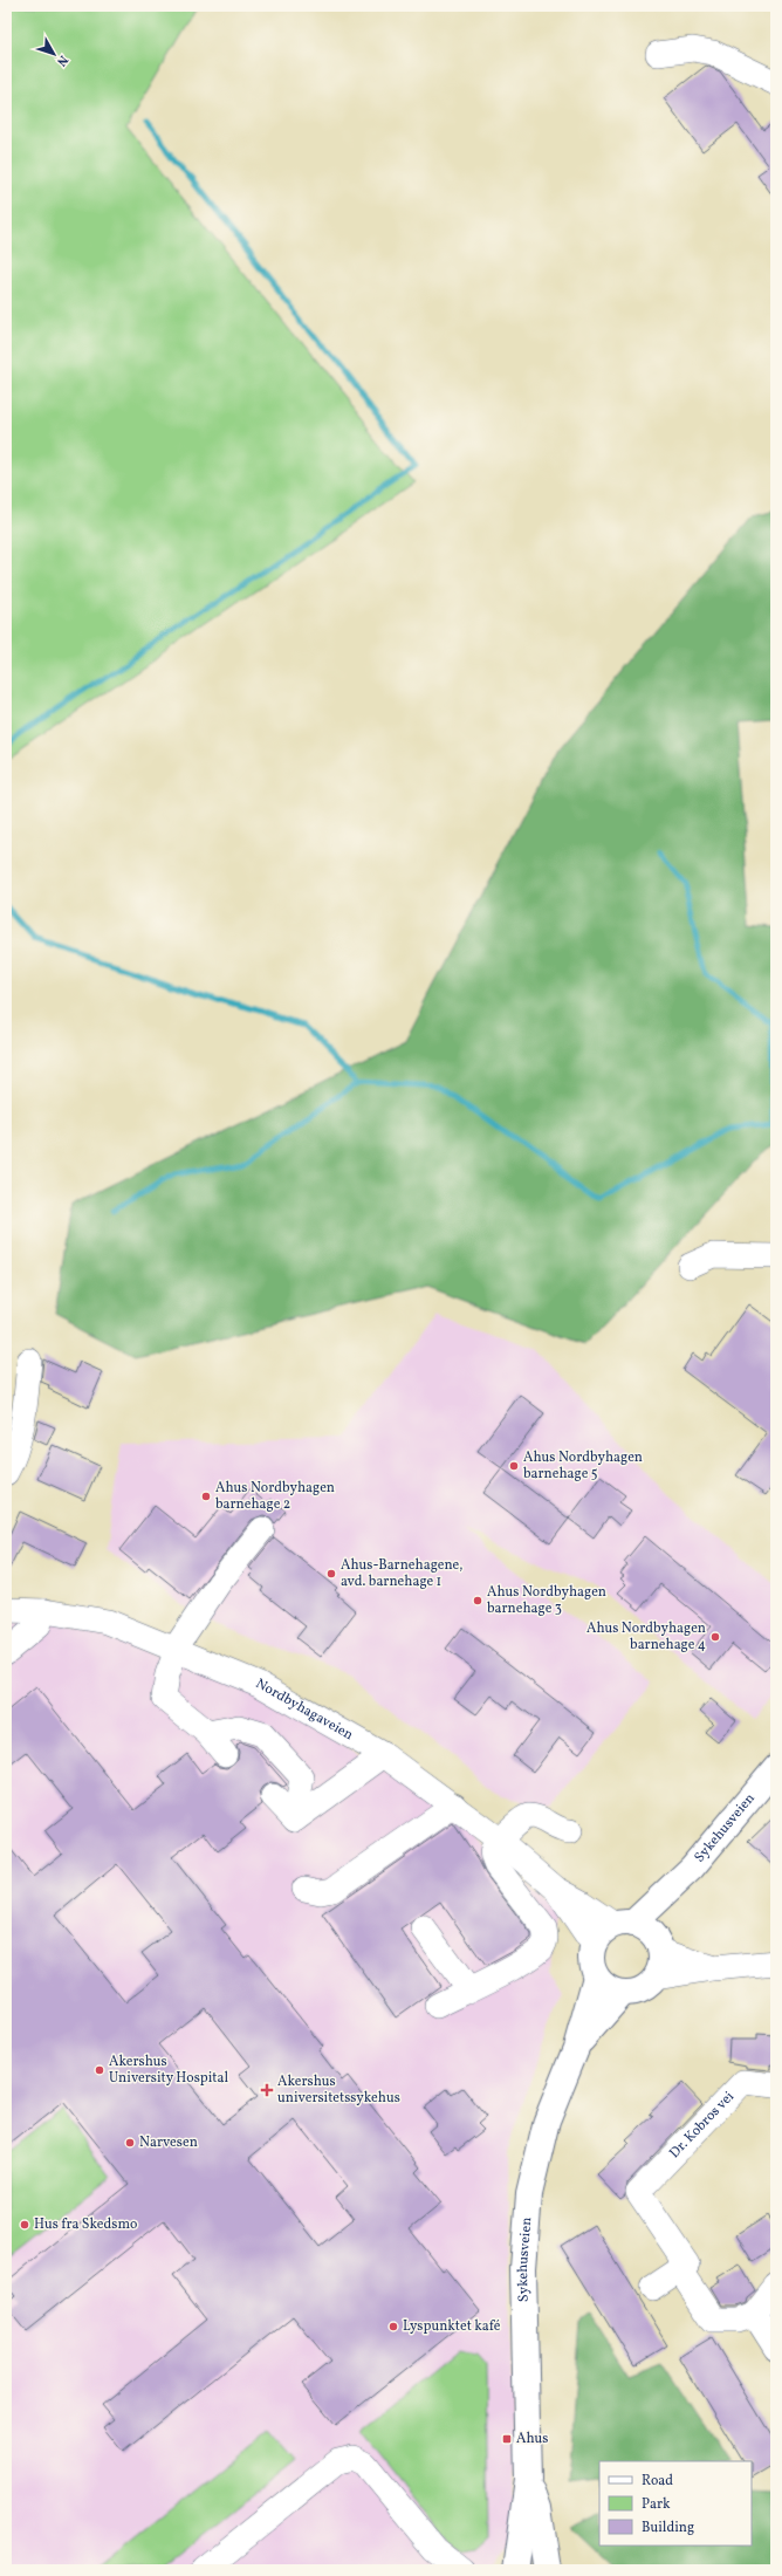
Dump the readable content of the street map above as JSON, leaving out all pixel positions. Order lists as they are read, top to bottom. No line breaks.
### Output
{"streets":{"main road":["Sykehusveien"],"street":["Nordbyhagaveien","Dr. Kobros vei"]},"crossings":[["Nordbyhagaveien","Sykehusveien"]],"places":{"other":["Ahus Nordbyhagen barnehage 5","Ahus Nordbyhagen barnehage 2","Ahus-Barnehagene, avd. barnehage 1","Ahus Nordbyhagen barnehage 3","Ahus Nordbyhagen barnehage 4","Akershus University Hospital","Narvesen","Hus fra Skedsmo","Lyspunktet kafé"],"health":["Akershus universitetssykehus"],"transit":["Ahus"]},"legend":["Road","Park","Building"],"north":"bottom right"}
